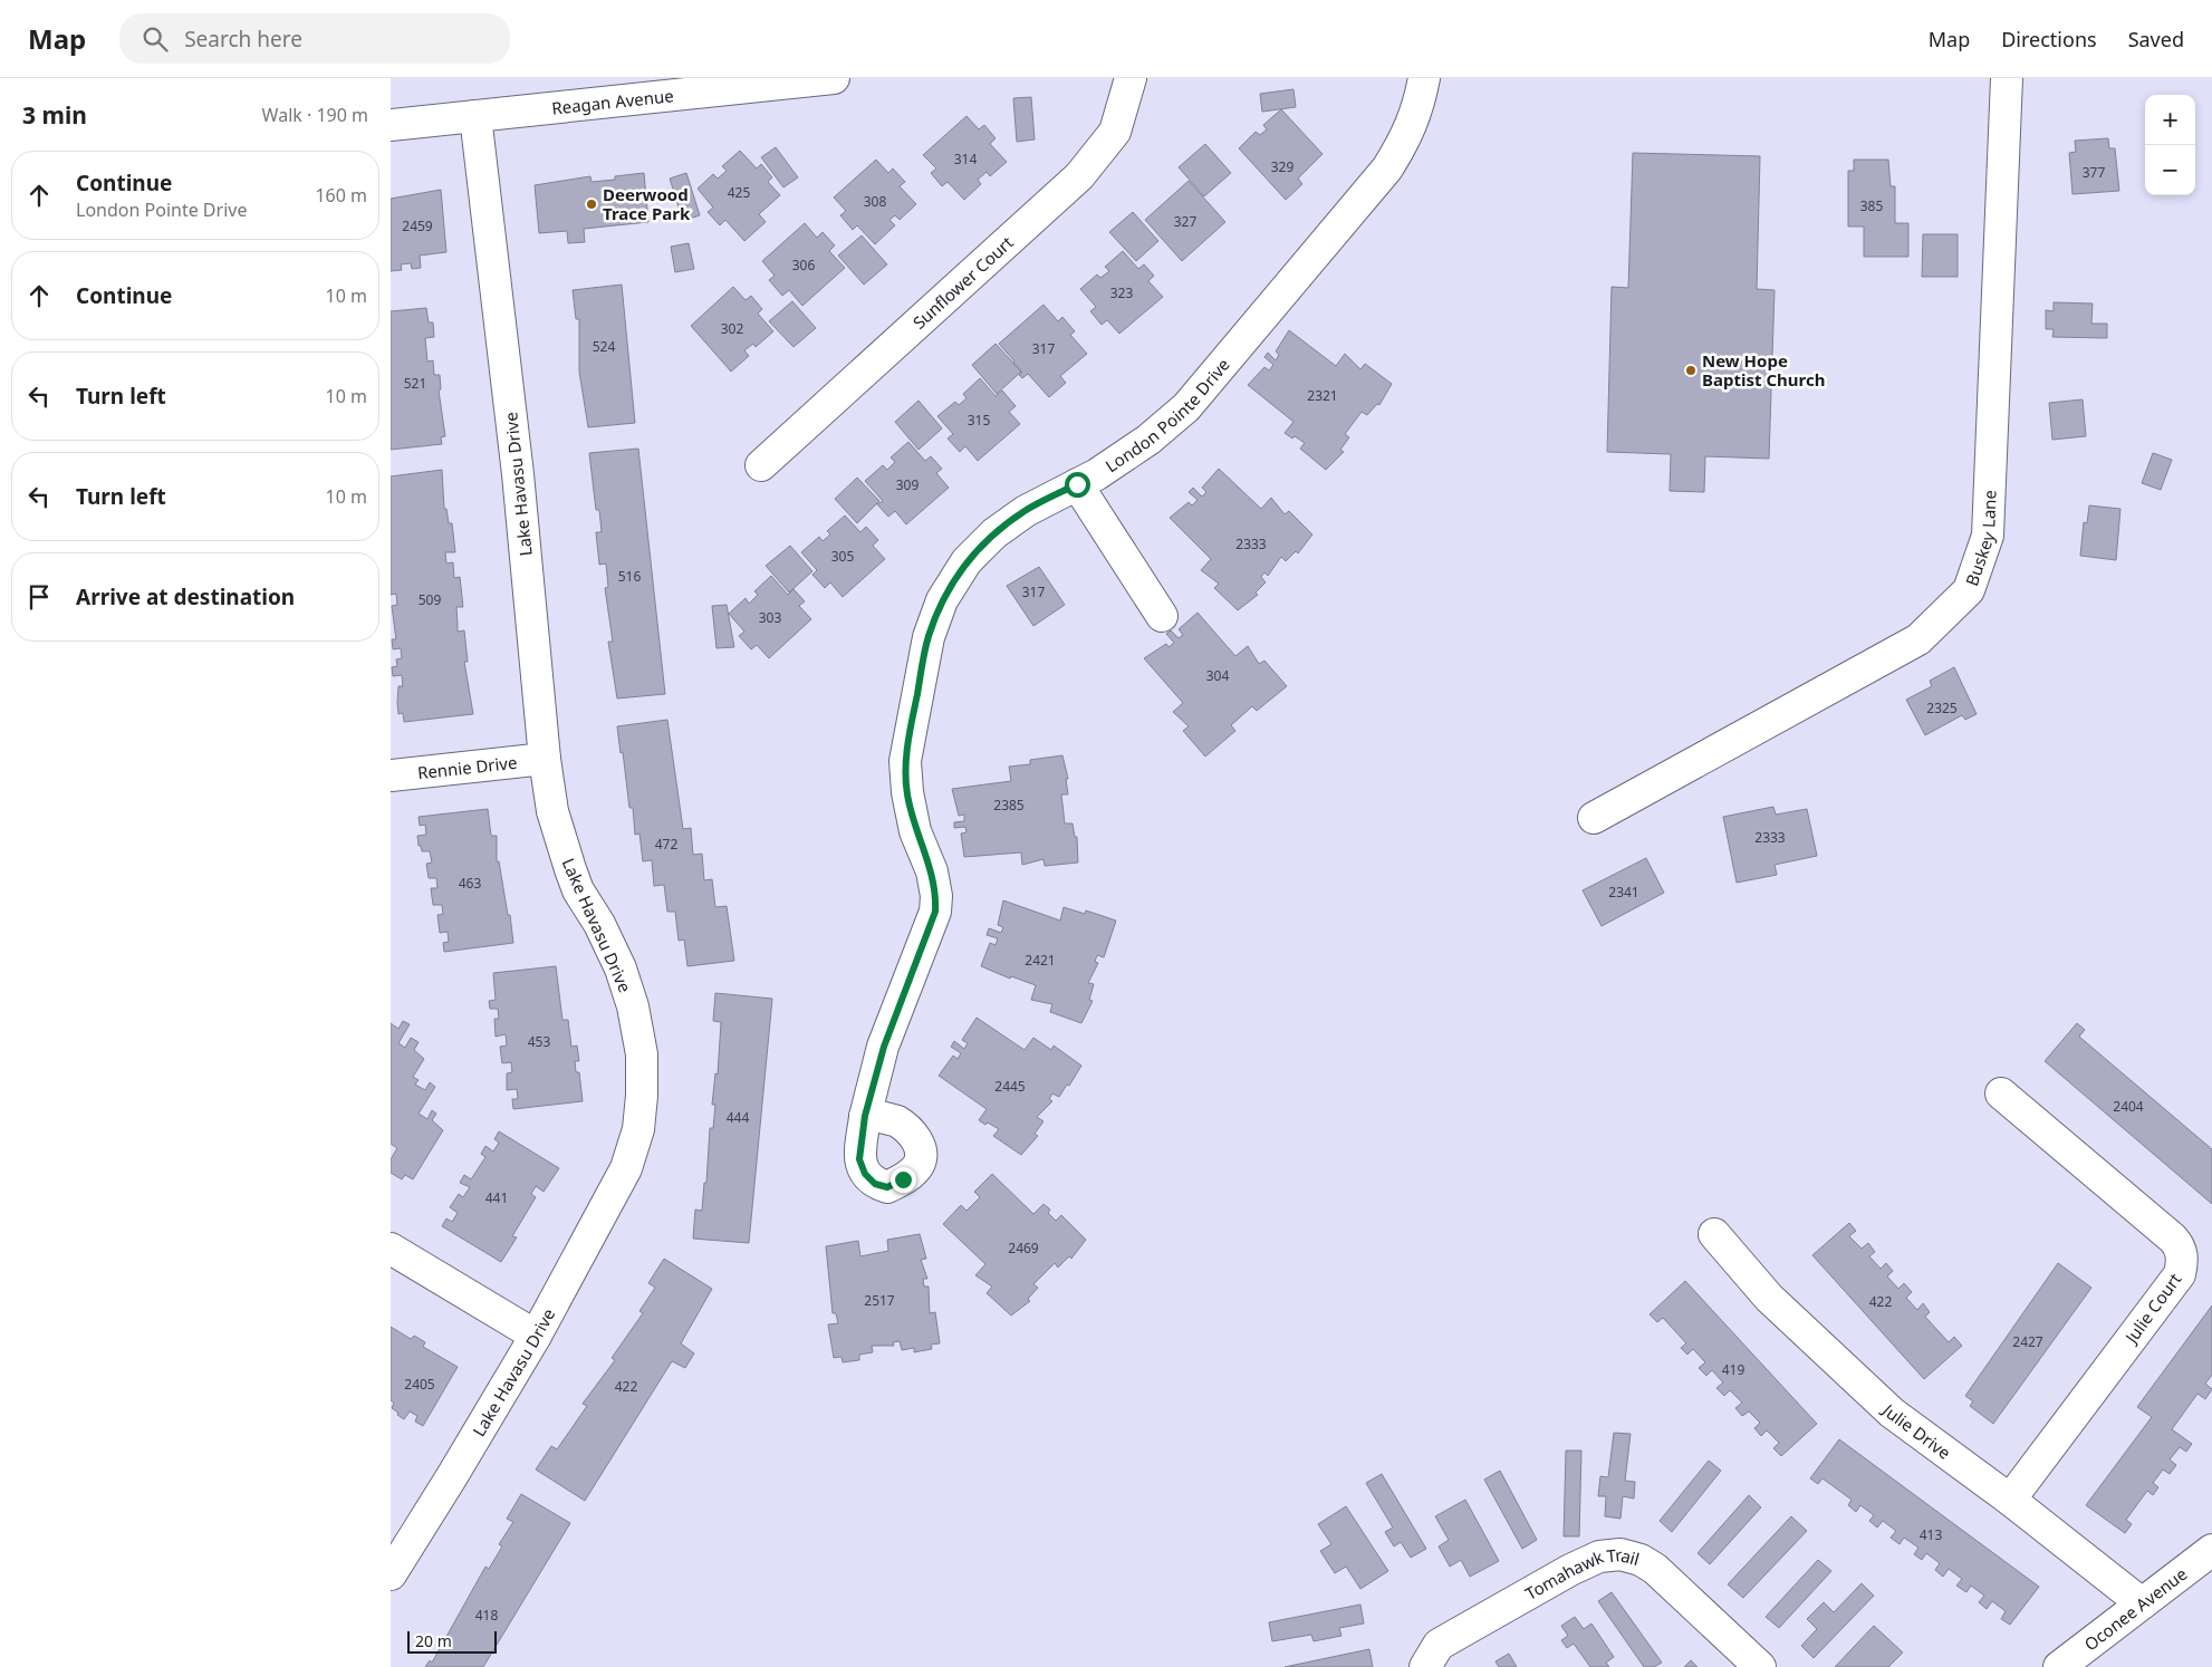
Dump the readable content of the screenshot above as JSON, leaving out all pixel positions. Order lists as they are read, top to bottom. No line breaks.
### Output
{"streets":{"street":["Reagan Avenue","Sunflower Court","London Pointe Drive","Lake Havasu Drive","Buskey Lane","Rennie Drive","Julie Court","Julie Drive","Tomahawk Trail","Oconee Avenue"]},"crossings":[["Reagan Avenue","Lake Havasu Drive"],["Lake Havasu Drive","Rennie Drive"],["Julie Court","Julie Drive"],["Julie Drive","Oconee Avenue"]],"places":["Deerwood Trace Park","New Hope Baptist Church"],"house_numbers":["314","329","377","425","308","385","327","2459","306","323","302","524","317","521","2321","315","309","2333","305","516","317","509","303","304","2325","2385","2333","472","463","2341","2421","453","2445","2404","444","441","2469","2517","422","2427","419","2405","422","413","418"],"scale_bar":"20 m","page":{"header":"Map","search":"Search here","nav":["Map","Directions","Saved"],"heading":["3 min","Walk · 190 m"],"map_buttons":["+","−"],"list":[["Continue","London Pointe Drive","160 m"],["Continue","10 m"],["Turn left","10 m"],["Turn left","10 m"],"Arrive at destination"],"scale":"20 m"}}
